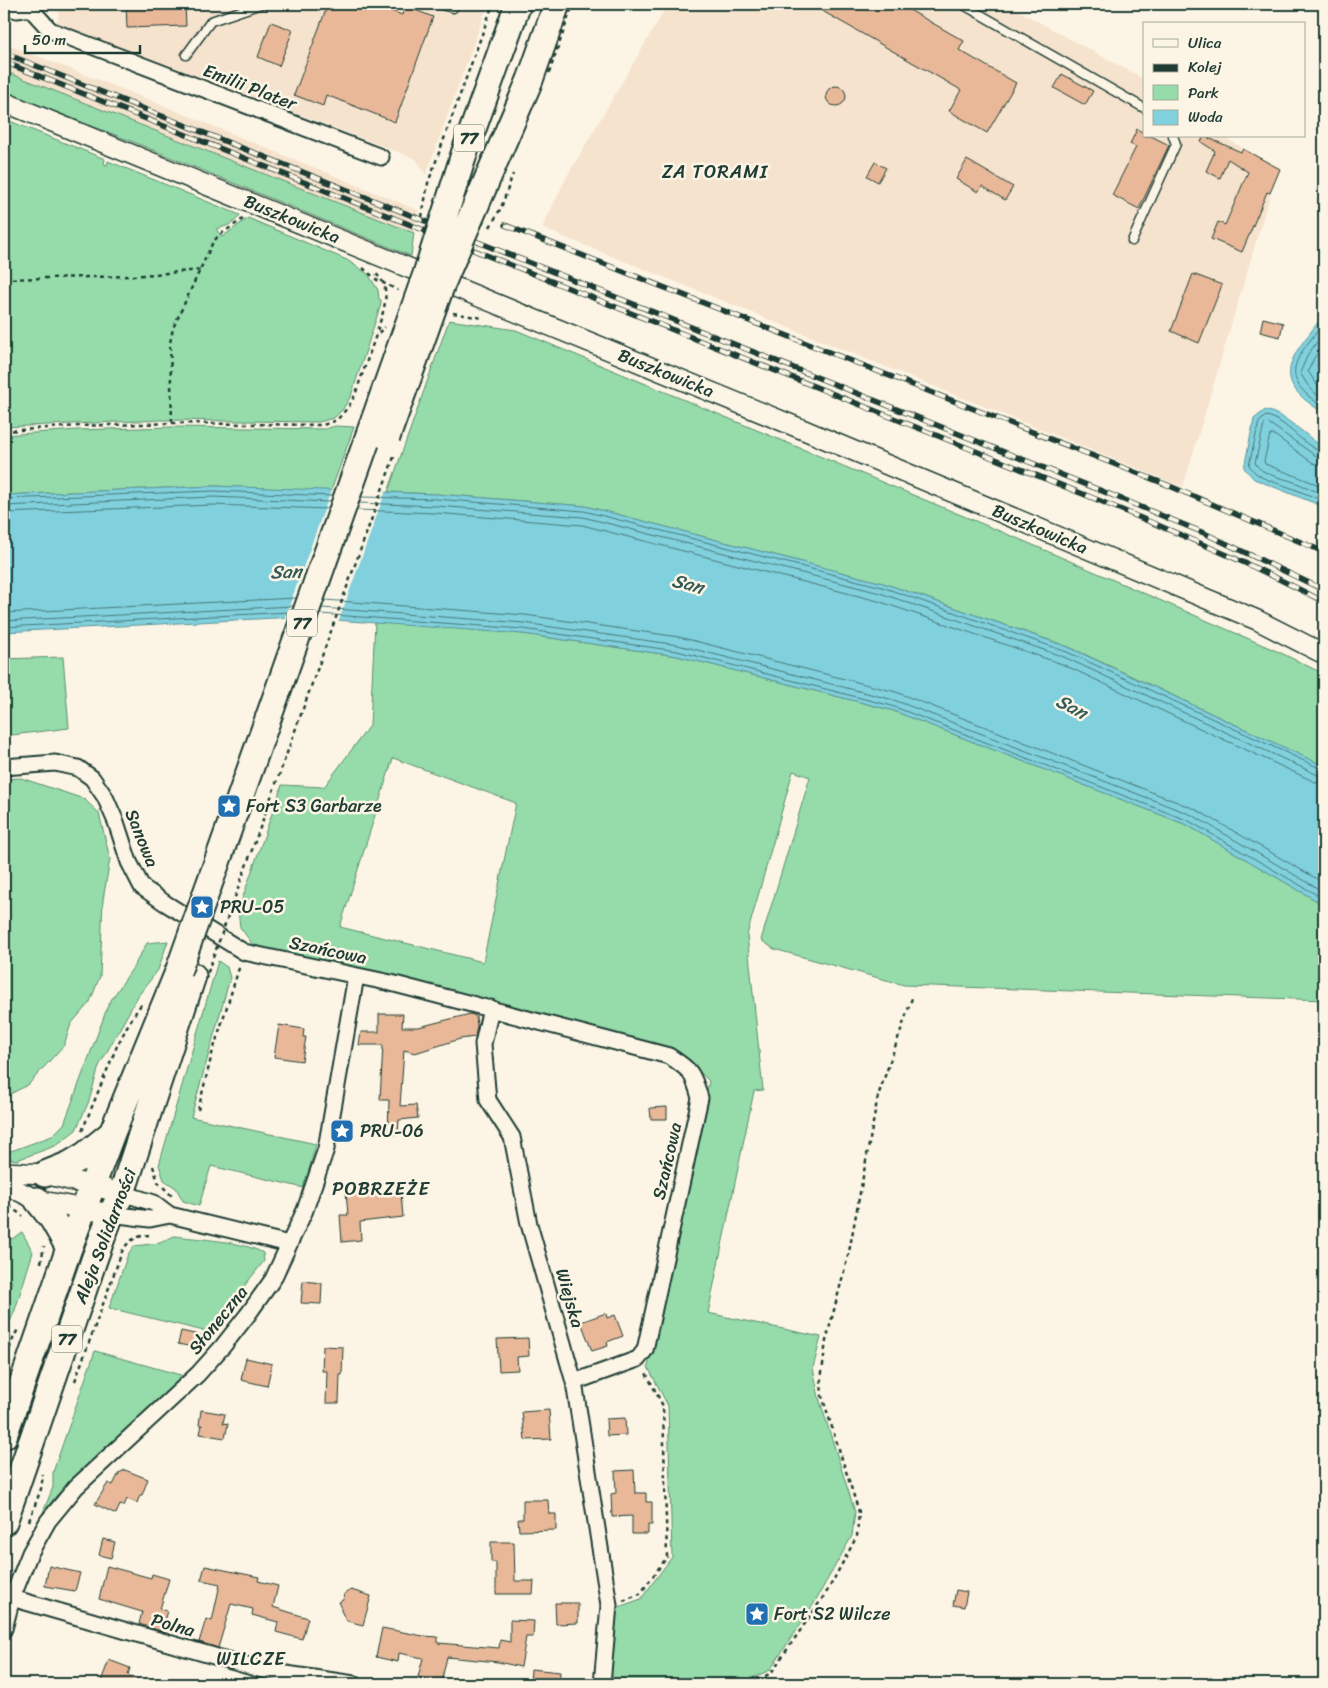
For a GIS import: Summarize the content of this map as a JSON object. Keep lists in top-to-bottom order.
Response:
{
  "streets": {
    "highway": ["77", "Aleja Solidarności"],
    "street": [
      "Emilii Plater",
      "Buszkowicka",
      "Sanowa",
      "Szańcowa",
      "Wiejska",
      "Słoneczna",
      "Polna"
    ]
  },
  "crossings": [
    ["77", "Aleja Solidarności"],
    ["Sanowa", "Szańcowa"],
    ["Szańcowa", "Wiejska"],
    ["Szańcowa", "Słoneczna"],
    ["Słoneczna", "Polna"]
  ],
  "districts": ["ZA TORAMI", "POBRZEŻE", "WILCZE"],
  "water": ["San"],
  "places": {
    "place": [
      "Fort S3 Garbarze",
      "PRU-05",
      "PRU-06",
      "Fort S2 Wilcze"
    ]
  },
  "legend": [
    "Ulica",
    "Kolej",
    "Park",
    "Woda"
  ],
  "scale_bar": "50 m"
}
